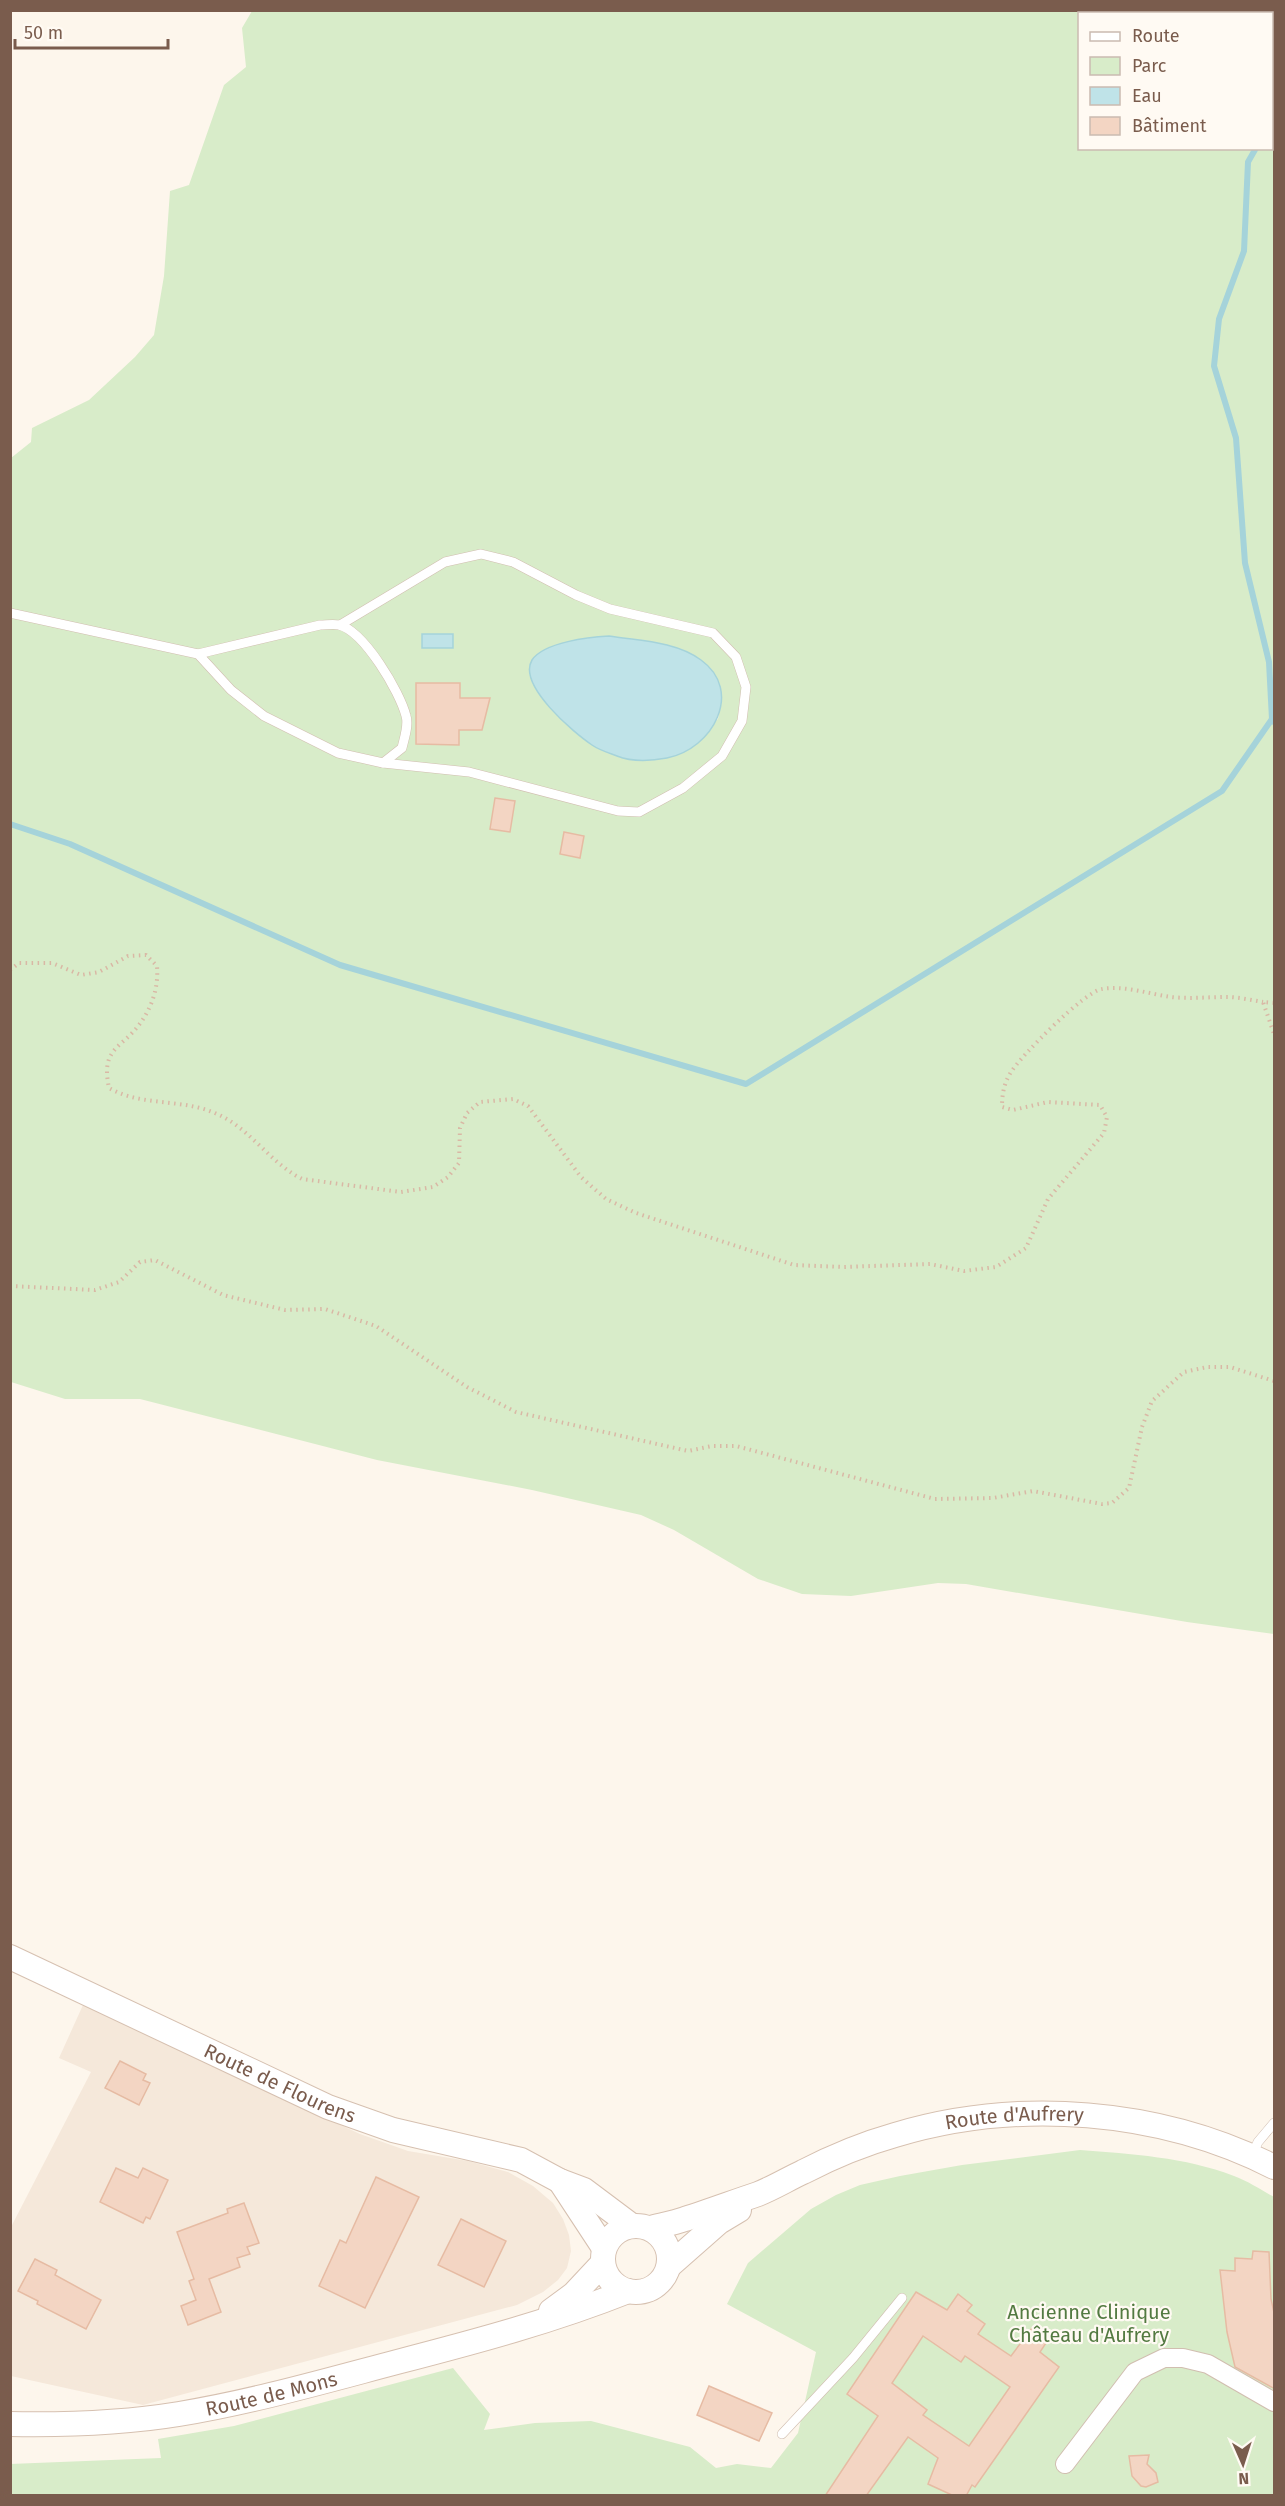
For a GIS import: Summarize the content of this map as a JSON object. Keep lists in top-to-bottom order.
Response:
{
  "streets": {
    "street": ["Route de Flourens", "Route d'Aufrery", "Route de Mons"]
  },
  "crossings": [
    ["Route de Flourens", "Route d'Aufrery"],
    ["Route de Flourens", "Route de Mons"],
    ["Route d'Aufrery", "Route de Mons"]
  ],
  "parks": ["Ancienne Clinique Château d'Aufrery"],
  "legend": [
    "Route",
    "Parc",
    "Eau",
    "Bâtiment"
  ],
  "scale_bar": "50 m",
  "north": "bottom"
}
